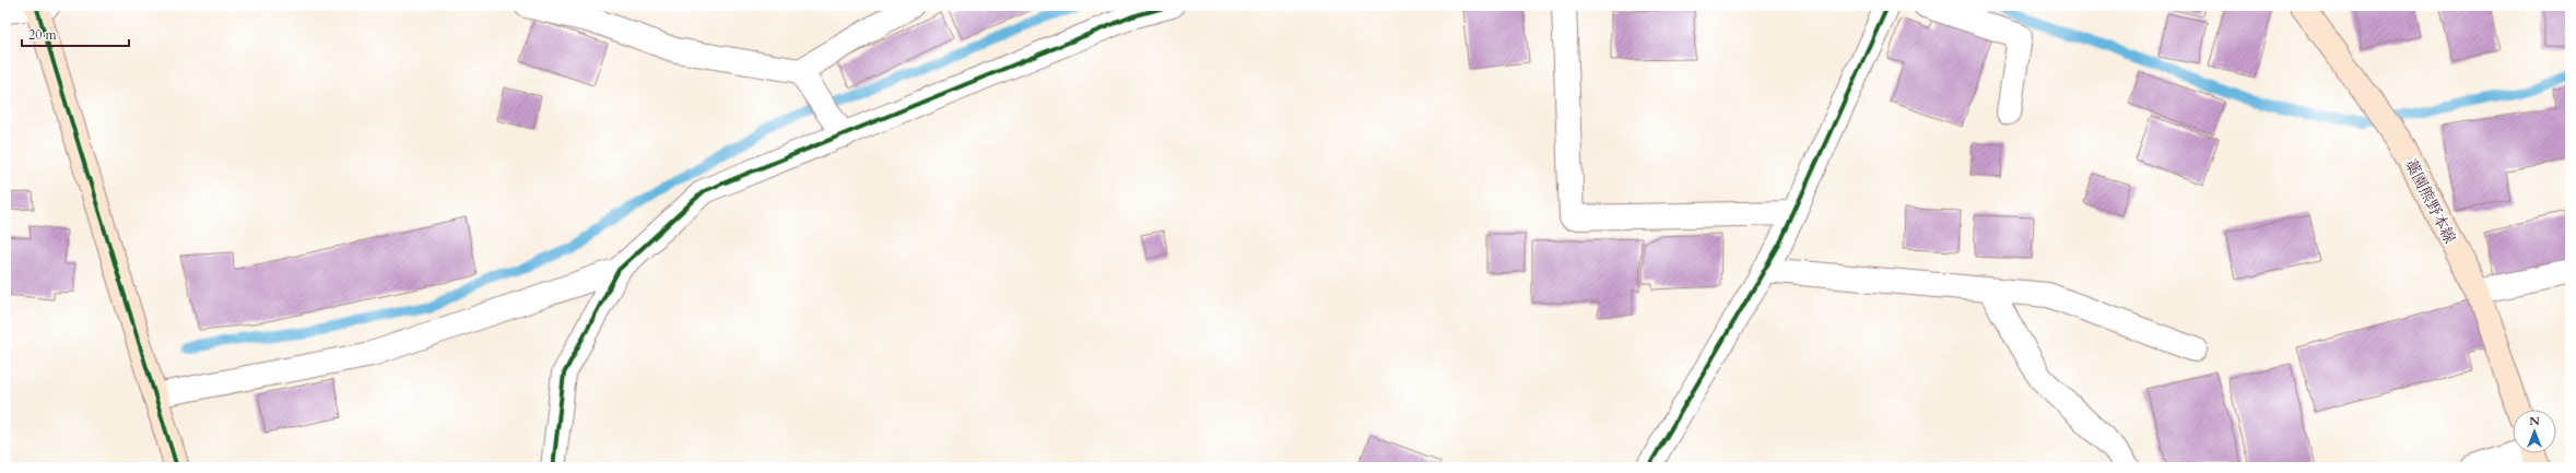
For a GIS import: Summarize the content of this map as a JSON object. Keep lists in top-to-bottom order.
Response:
{
  "streets": {
    "main road": ["藁園熊野本線"]
  },
  "scale_bar": "20 m",
  "north": "top"
}
